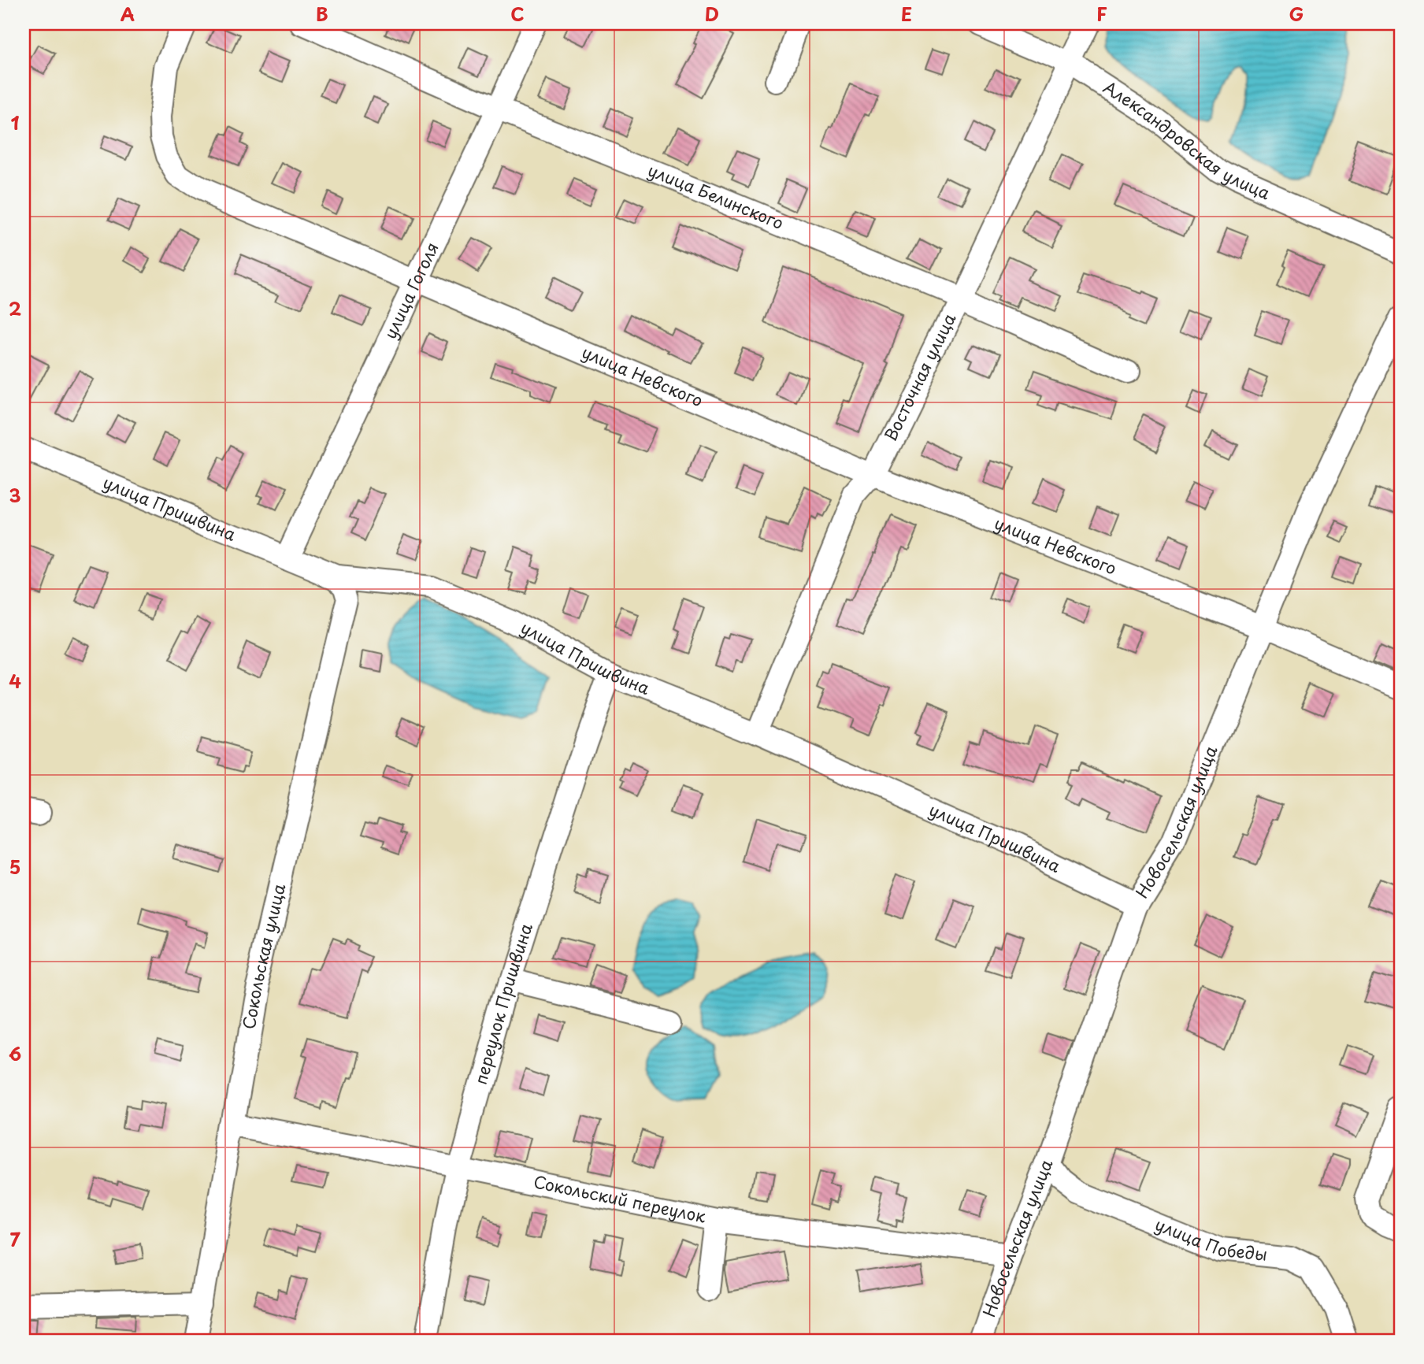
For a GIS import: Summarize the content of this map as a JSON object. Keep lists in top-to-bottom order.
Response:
{
  "streets": {
    "street": [
      "Александровская улица",
      "улица Белинского",
      "улица Гоголя",
      "улица Невского",
      "Восточная улица",
      "улица Пришвина",
      "Новосельская улица",
      "Сокольская улица",
      "переулок Пришвина",
      "Сокольский переулок",
      "улица Победы"
    ]
  },
  "crossings": [
    ["Александровская улица", "Восточная улица"],
    ["улица Белинского", "улица Гоголя"],
    ["улица Белинского", "Восточная улица"],
    ["улица Гоголя", "улица Невского"],
    ["улица Гоголя", "улица Пришвина"],
    ["улица Невского", "Восточная улица"],
    ["улица Невского", "Новосельская улица"],
    ["Восточная улица", "улица Пришвина"],
    ["улица Пришвина", "Новосельская улица"],
    ["улица Пришвина", "Сокольская улица"],
    ["улица Пришвина", "переулок Пришвина"],
    ["Новосельская улица", "Сокольский переулок"],
    ["Новосельская улица", "улица Победы"],
    ["Сокольская улица", "Сокольский переулок"],
    ["переулок Пришвина", "Сокольский переулок"]
  ],
  "grid": {
    "columns": [
      "A",
      "B",
      "C",
      "D",
      "E",
      "F",
      "G"
    ],
    "rows": [
      "1",
      "2",
      "3",
      "4",
      "5",
      "6",
      "7"
    ]
  }
}
